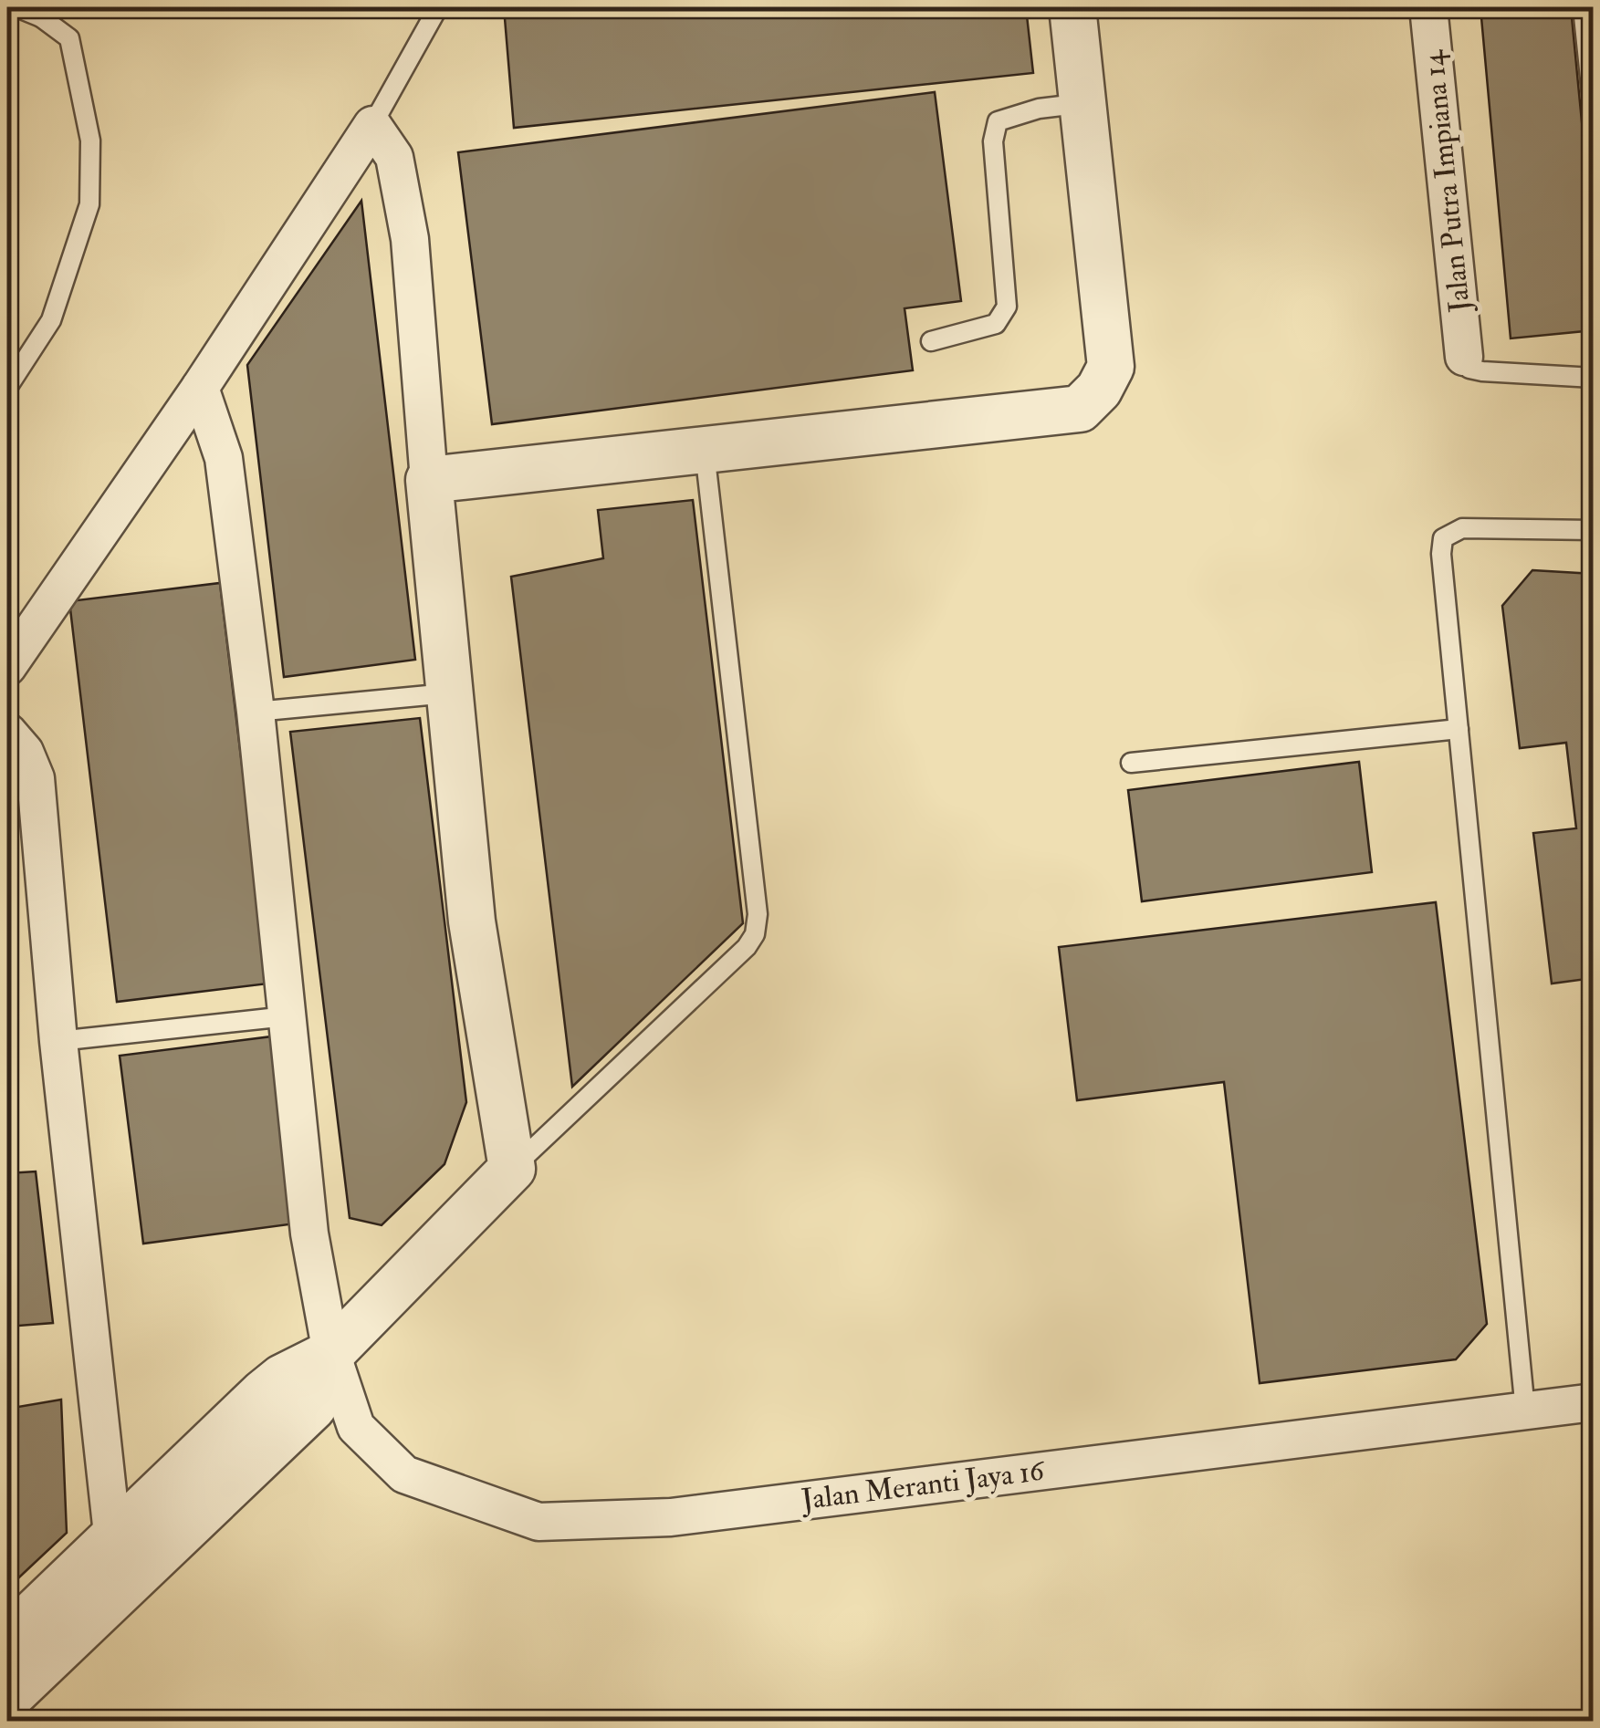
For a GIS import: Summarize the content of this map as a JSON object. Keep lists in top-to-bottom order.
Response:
{
  "streets": {
    "street": ["Jalan Putra Impiana 14", "Jalan Meranti Jaya 16"]
  }
}
